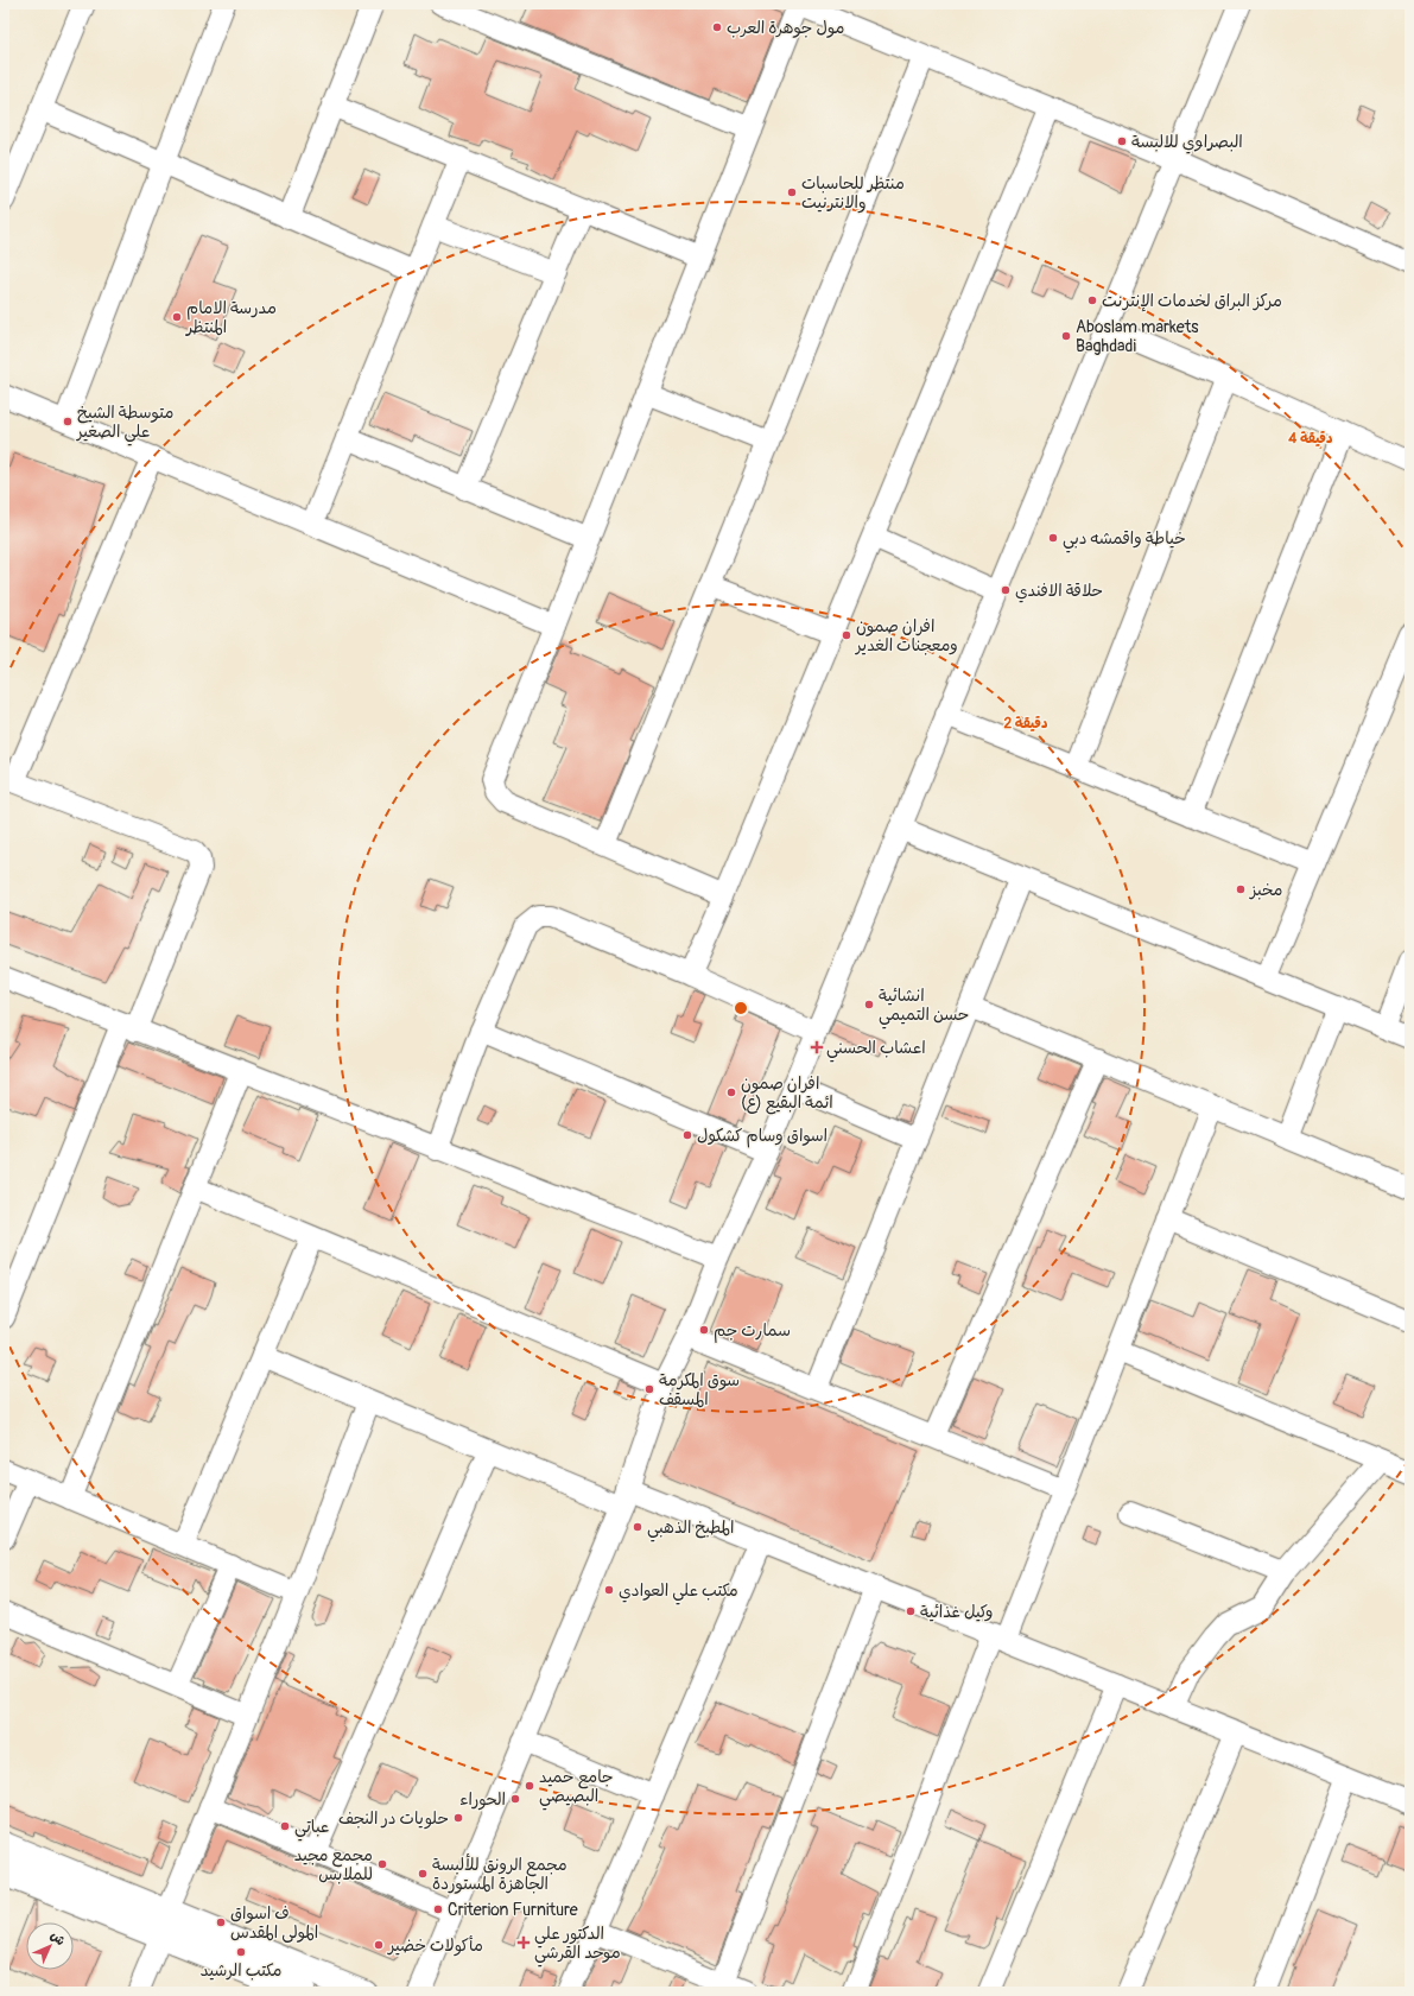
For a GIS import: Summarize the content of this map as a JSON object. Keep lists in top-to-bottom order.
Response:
{
  "places": {
    "other": [
      "مول جوهرة العرب",
      "البصراوي للالبسة",
      "منتظر للحاسبات والانترنيت",
      "مركز البراق لخدمات الإنترنت",
      "مدرسة الامام المنتظر",
      "Aboslam markets Baghdadi",
      "متوسطة الشيخ علي الصغير",
      "خياطة واقمشه دبي",
      "حلاقة الافندي",
      "افران صمون ومعجنات الغدير",
      "مخبز",
      "انشائية حسن التميمي",
      "افران صمون ائمة البقيع (ع)",
      "اسواق وسام كشكول",
      "سمارت جم",
      "سوق المكرمة المسقف",
      "المطبخ الذهبي",
      "مكتب علي العوادي",
      "وكيل غذائية",
      "جامع حميد البصيصي",
      "الحوراء",
      "حلويات در النجف",
      "عباتي",
      "مجمع مجيد للملابس",
      "مجمع الرونق للألبسة الجاهزة المستوردة",
      "Criterion Furniture",
      "ف اسواق المولى المقدس",
      "مأكولات خضير",
      "مكتب الرشيد"
    ],
    "health": ["اعشاب الحسني", "الدكتور علي موحد القرشي"]
  },
  "north": "top right",
  "rings": ["4 دقيقة", "2 دقيقة"]
}
